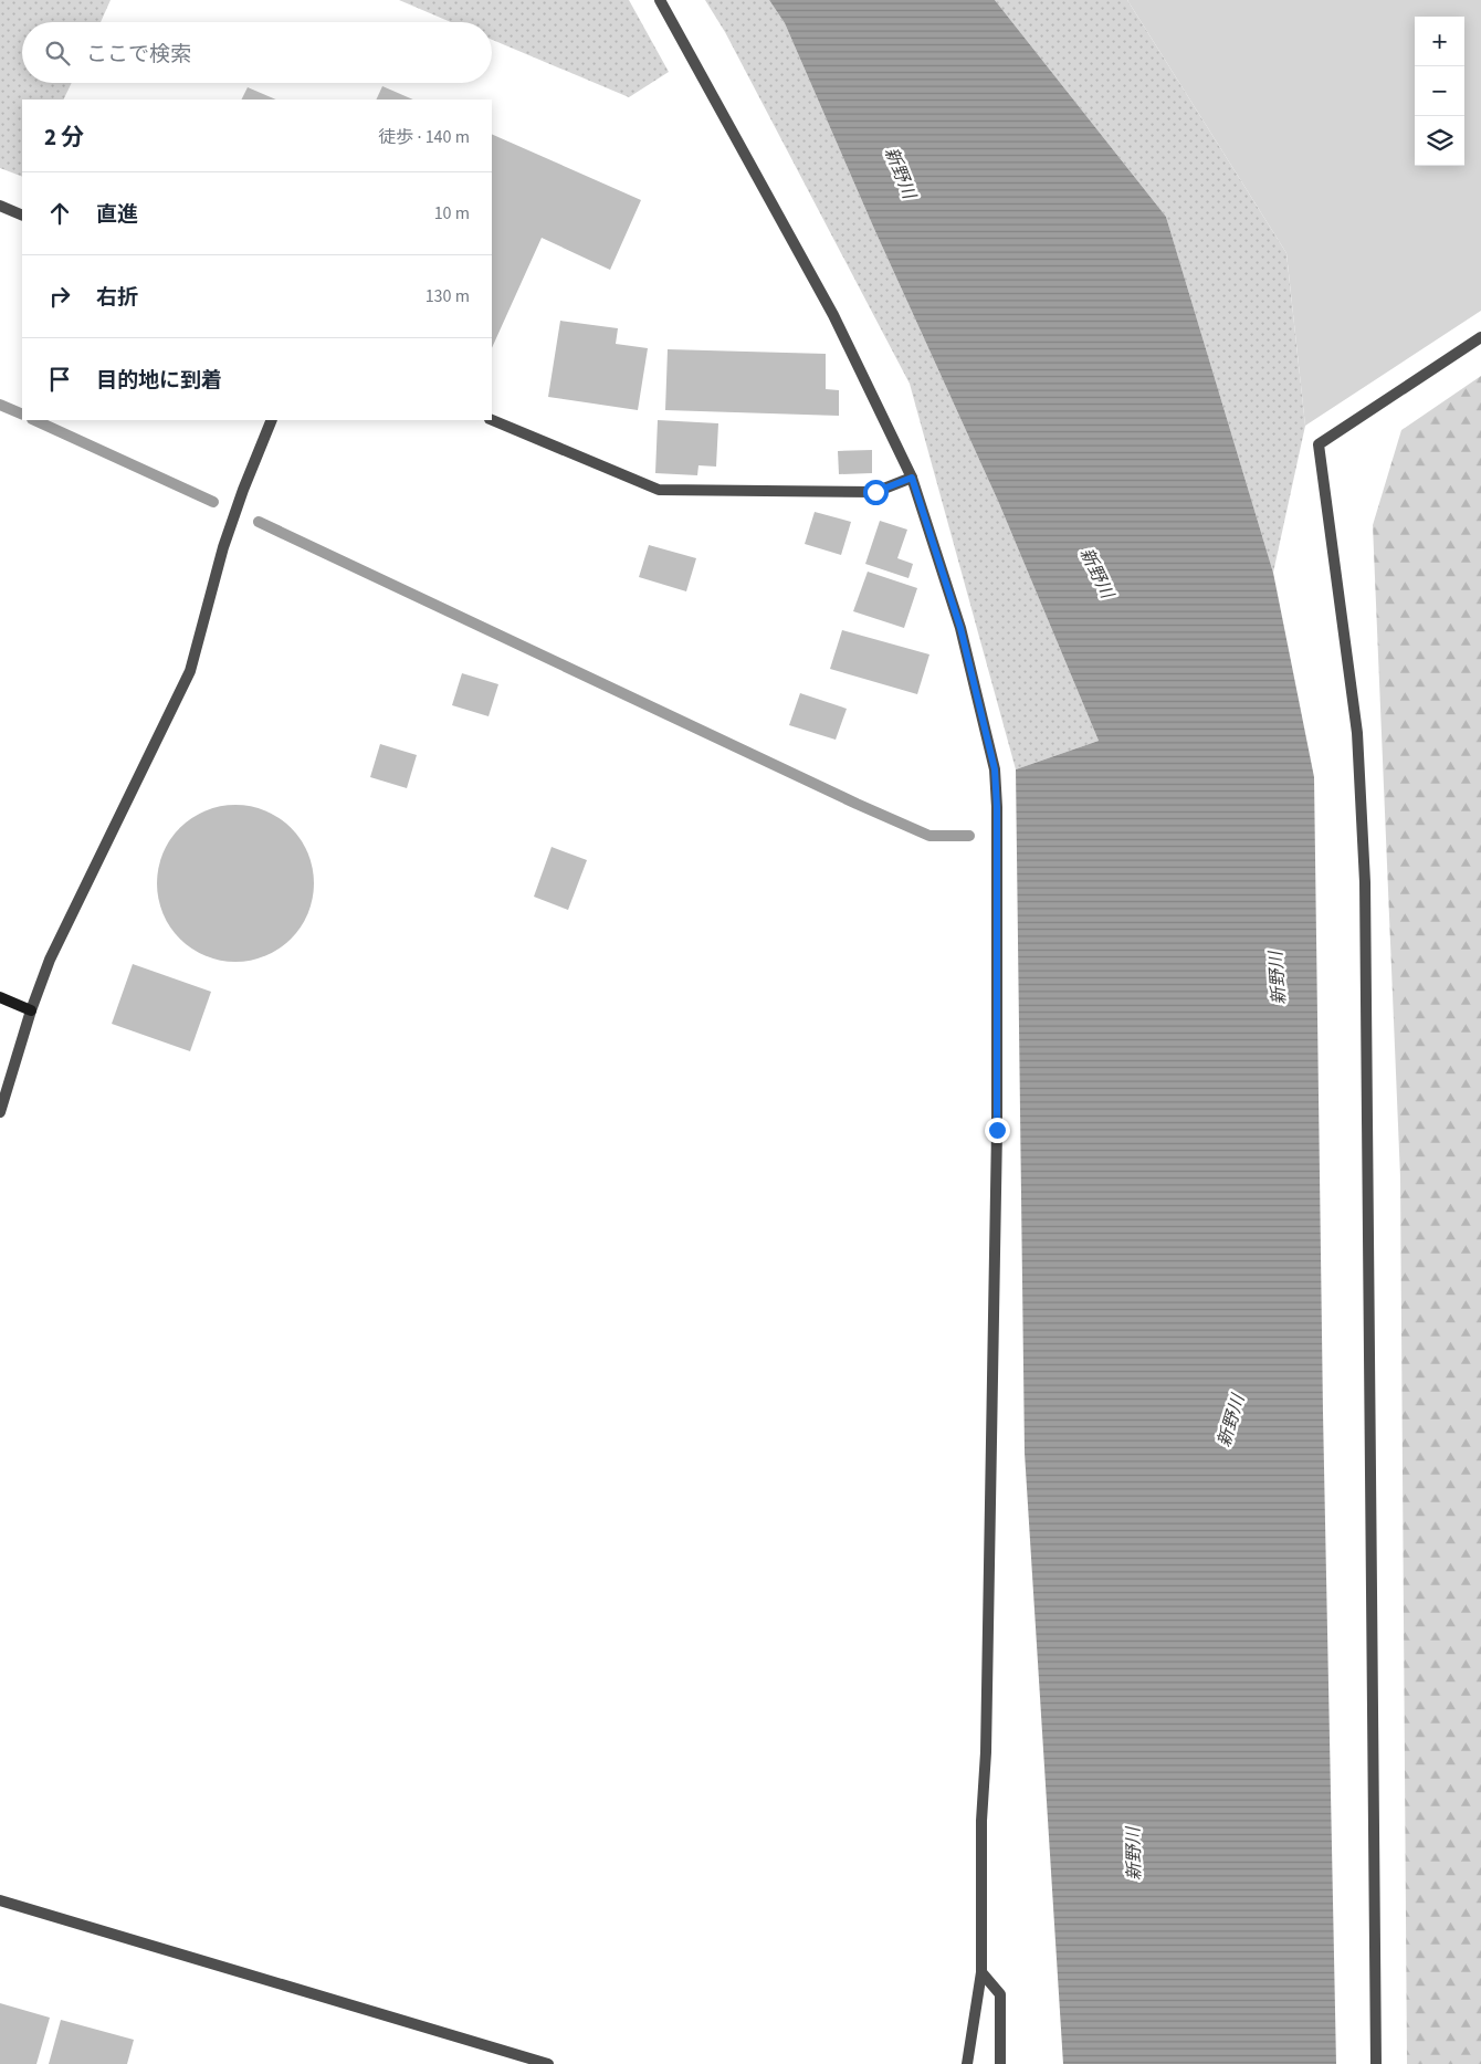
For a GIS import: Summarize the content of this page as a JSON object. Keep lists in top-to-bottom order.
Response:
{
  "water": ["新野川"],
  "page": {
    "map_buttons": ["+", "−"],
    "search": "ここで検索",
    "heading": ["2 分", "徒歩 · 140 m"],
    "list": [
      ["直進", "10 m"],
      ["右折", "130 m"],
      "目的地に到着"
    ]
  }
}
